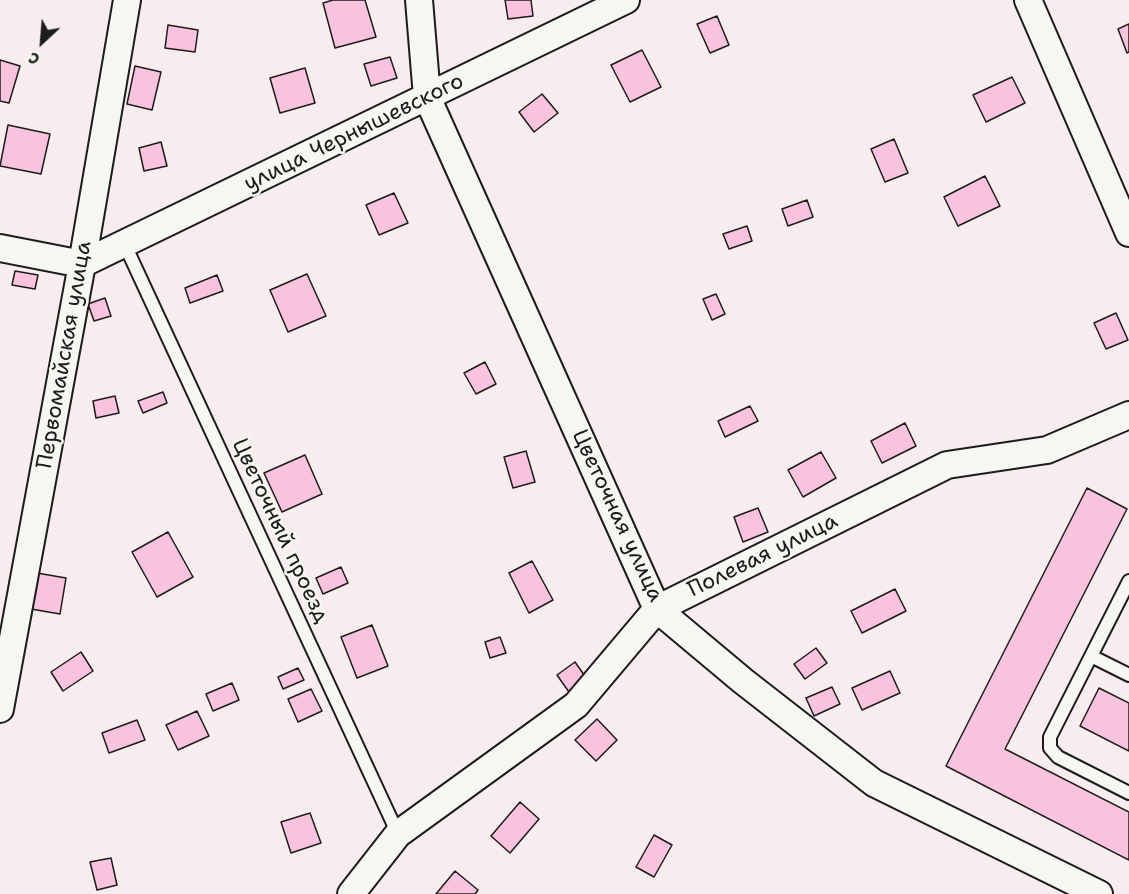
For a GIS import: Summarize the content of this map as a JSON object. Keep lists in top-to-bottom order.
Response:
{
  "streets": {
    "street": [
      "улица Чернышевского",
      "Первомайская улица",
      "Цветочная улица",
      "Полевая улица"
    ],
    "lane": ["Цветочный проезд"]
  },
  "crossings": [
    ["улица Чернышевского", "Первомайская улица"],
    ["улица Чернышевского", "Цветочная улица"],
    ["улица Чернышевского", "Цветочный проезд"],
    ["Цветочная улица", "Полевая улица"],
    ["Цветочный проезд", "Полевая улица"]
  ],
  "north": "bottom left"
}
